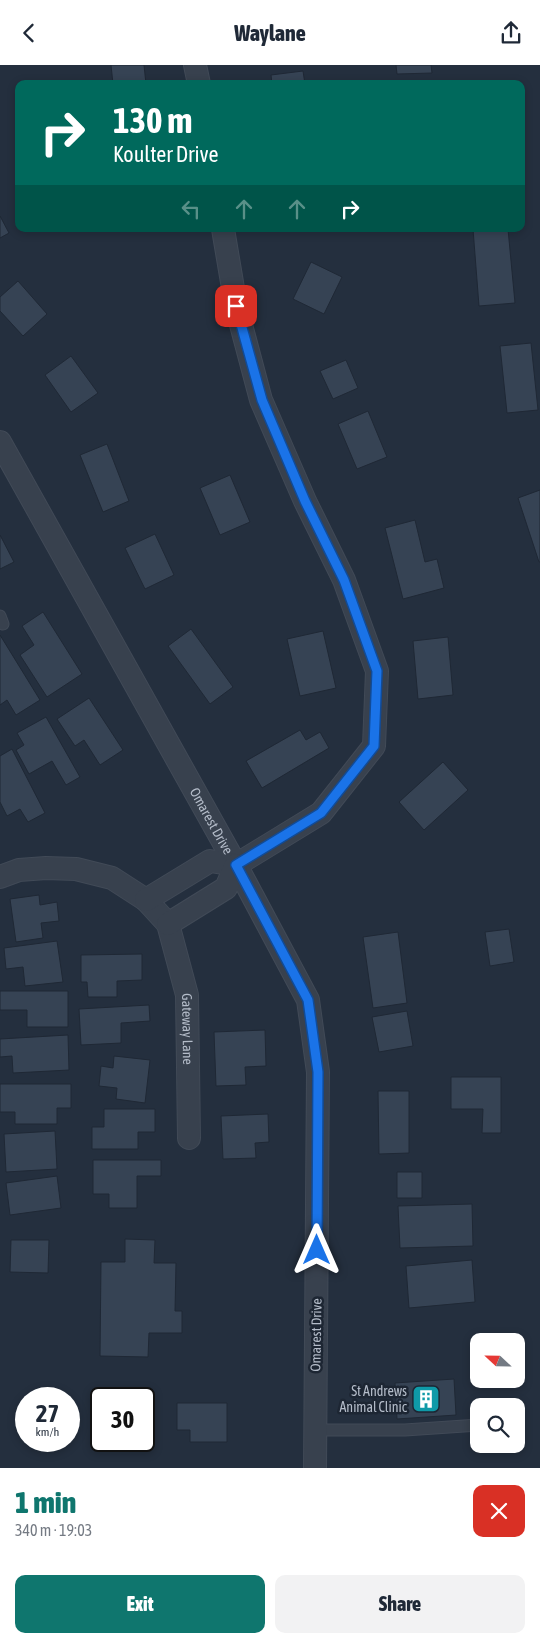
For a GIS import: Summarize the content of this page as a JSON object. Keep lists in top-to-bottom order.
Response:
{
  "streets": {
    "street": ["Omarest Drive", "Gateway Lane"]
  },
  "places": {
    "building": ["St Andrews Animal Clinic"]
  },
  "north": "left",
  "page": {
    "header": "Waylane",
    "turn": ["130 m", "Koulter Drive"],
    "speed": "27 km/h",
    "limit": "30",
    "heading": ["1 min", "340 m · 19:03"],
    "buttons": ["Exit", "Share"]
  }
}
